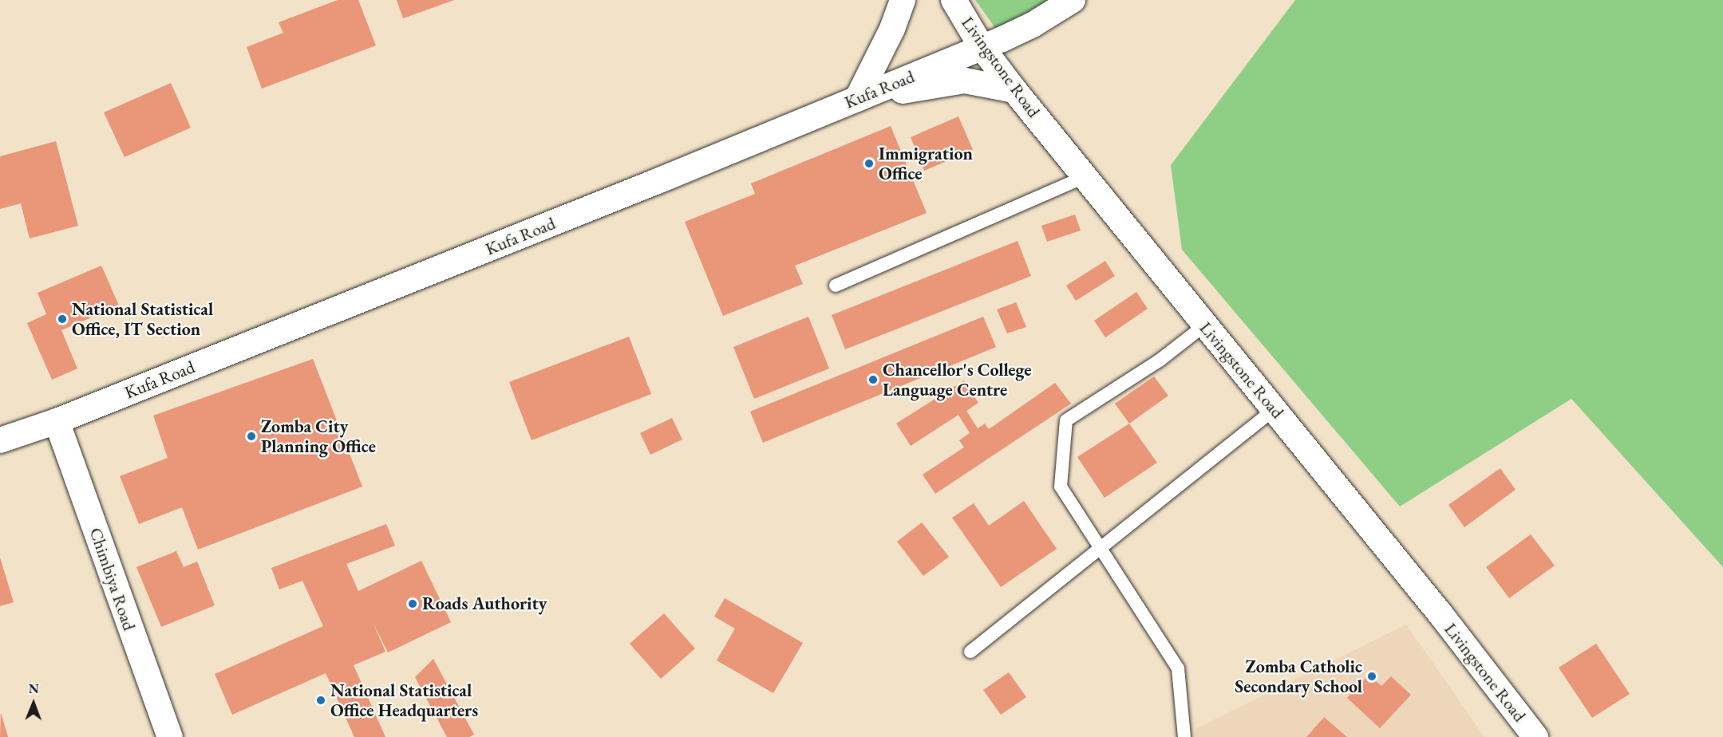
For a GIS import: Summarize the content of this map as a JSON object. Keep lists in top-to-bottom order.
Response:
{
  "streets": {
    "street": ["Livingstone Road", "Kufa Road", "Chimbiya Road"]
  },
  "crossings": [
    ["Livingstone Road", "Kufa Road"],
    ["Kufa Road", "Chimbiya Road"]
  ],
  "places": [
    "Immigration Office",
    "National Statistical Office, IT Section",
    "Chancellor's College Language Centre",
    "Zomba City Planning Office",
    "Roads Authority",
    "Zomba Catholic Secondary School",
    "National Statistical Office Headquarters"
  ],
  "north": "top"
}
